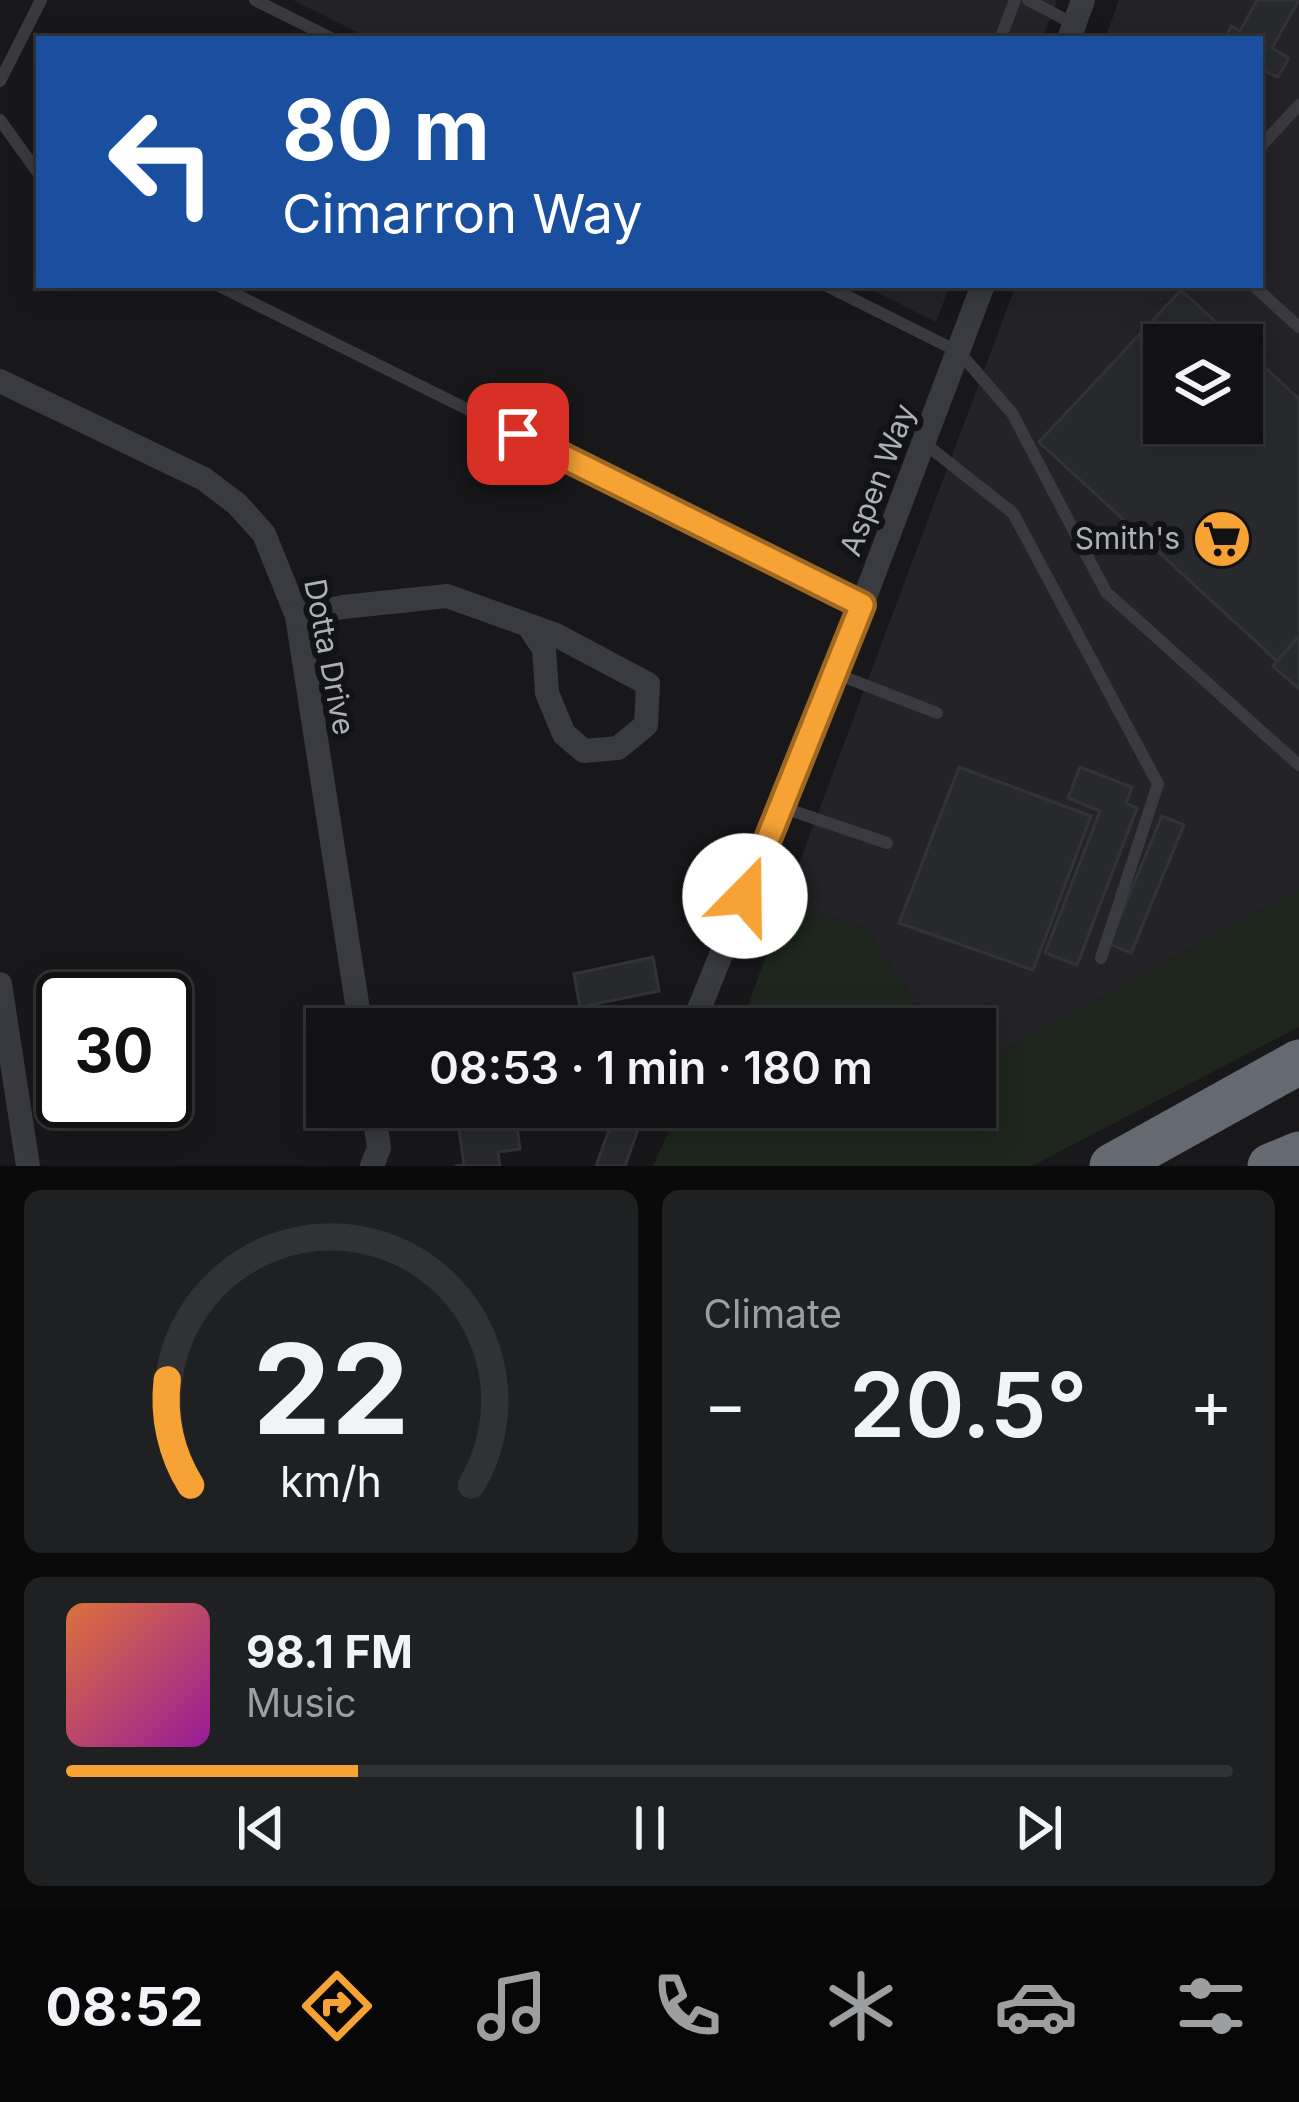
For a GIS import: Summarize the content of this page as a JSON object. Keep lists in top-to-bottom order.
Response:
{
  "streets": {
    "street": ["Aspen Way", "Dotta Drive"]
  },
  "places": {
    "supermarket": ["Smith's"]
  },
  "page": {
    "turn": ["80 m", "Cimarron Way"],
    "limit": "30",
    "trip": "08:53 · 1 min · 180 m",
    "tile": "Climate",
    "heat": ["−", "20.5°", "+"],
    "song": ["98.1 FM", "Music"],
    "tabs": "08:52",
    "gauge": ["22", "km/h"]
  }
}
